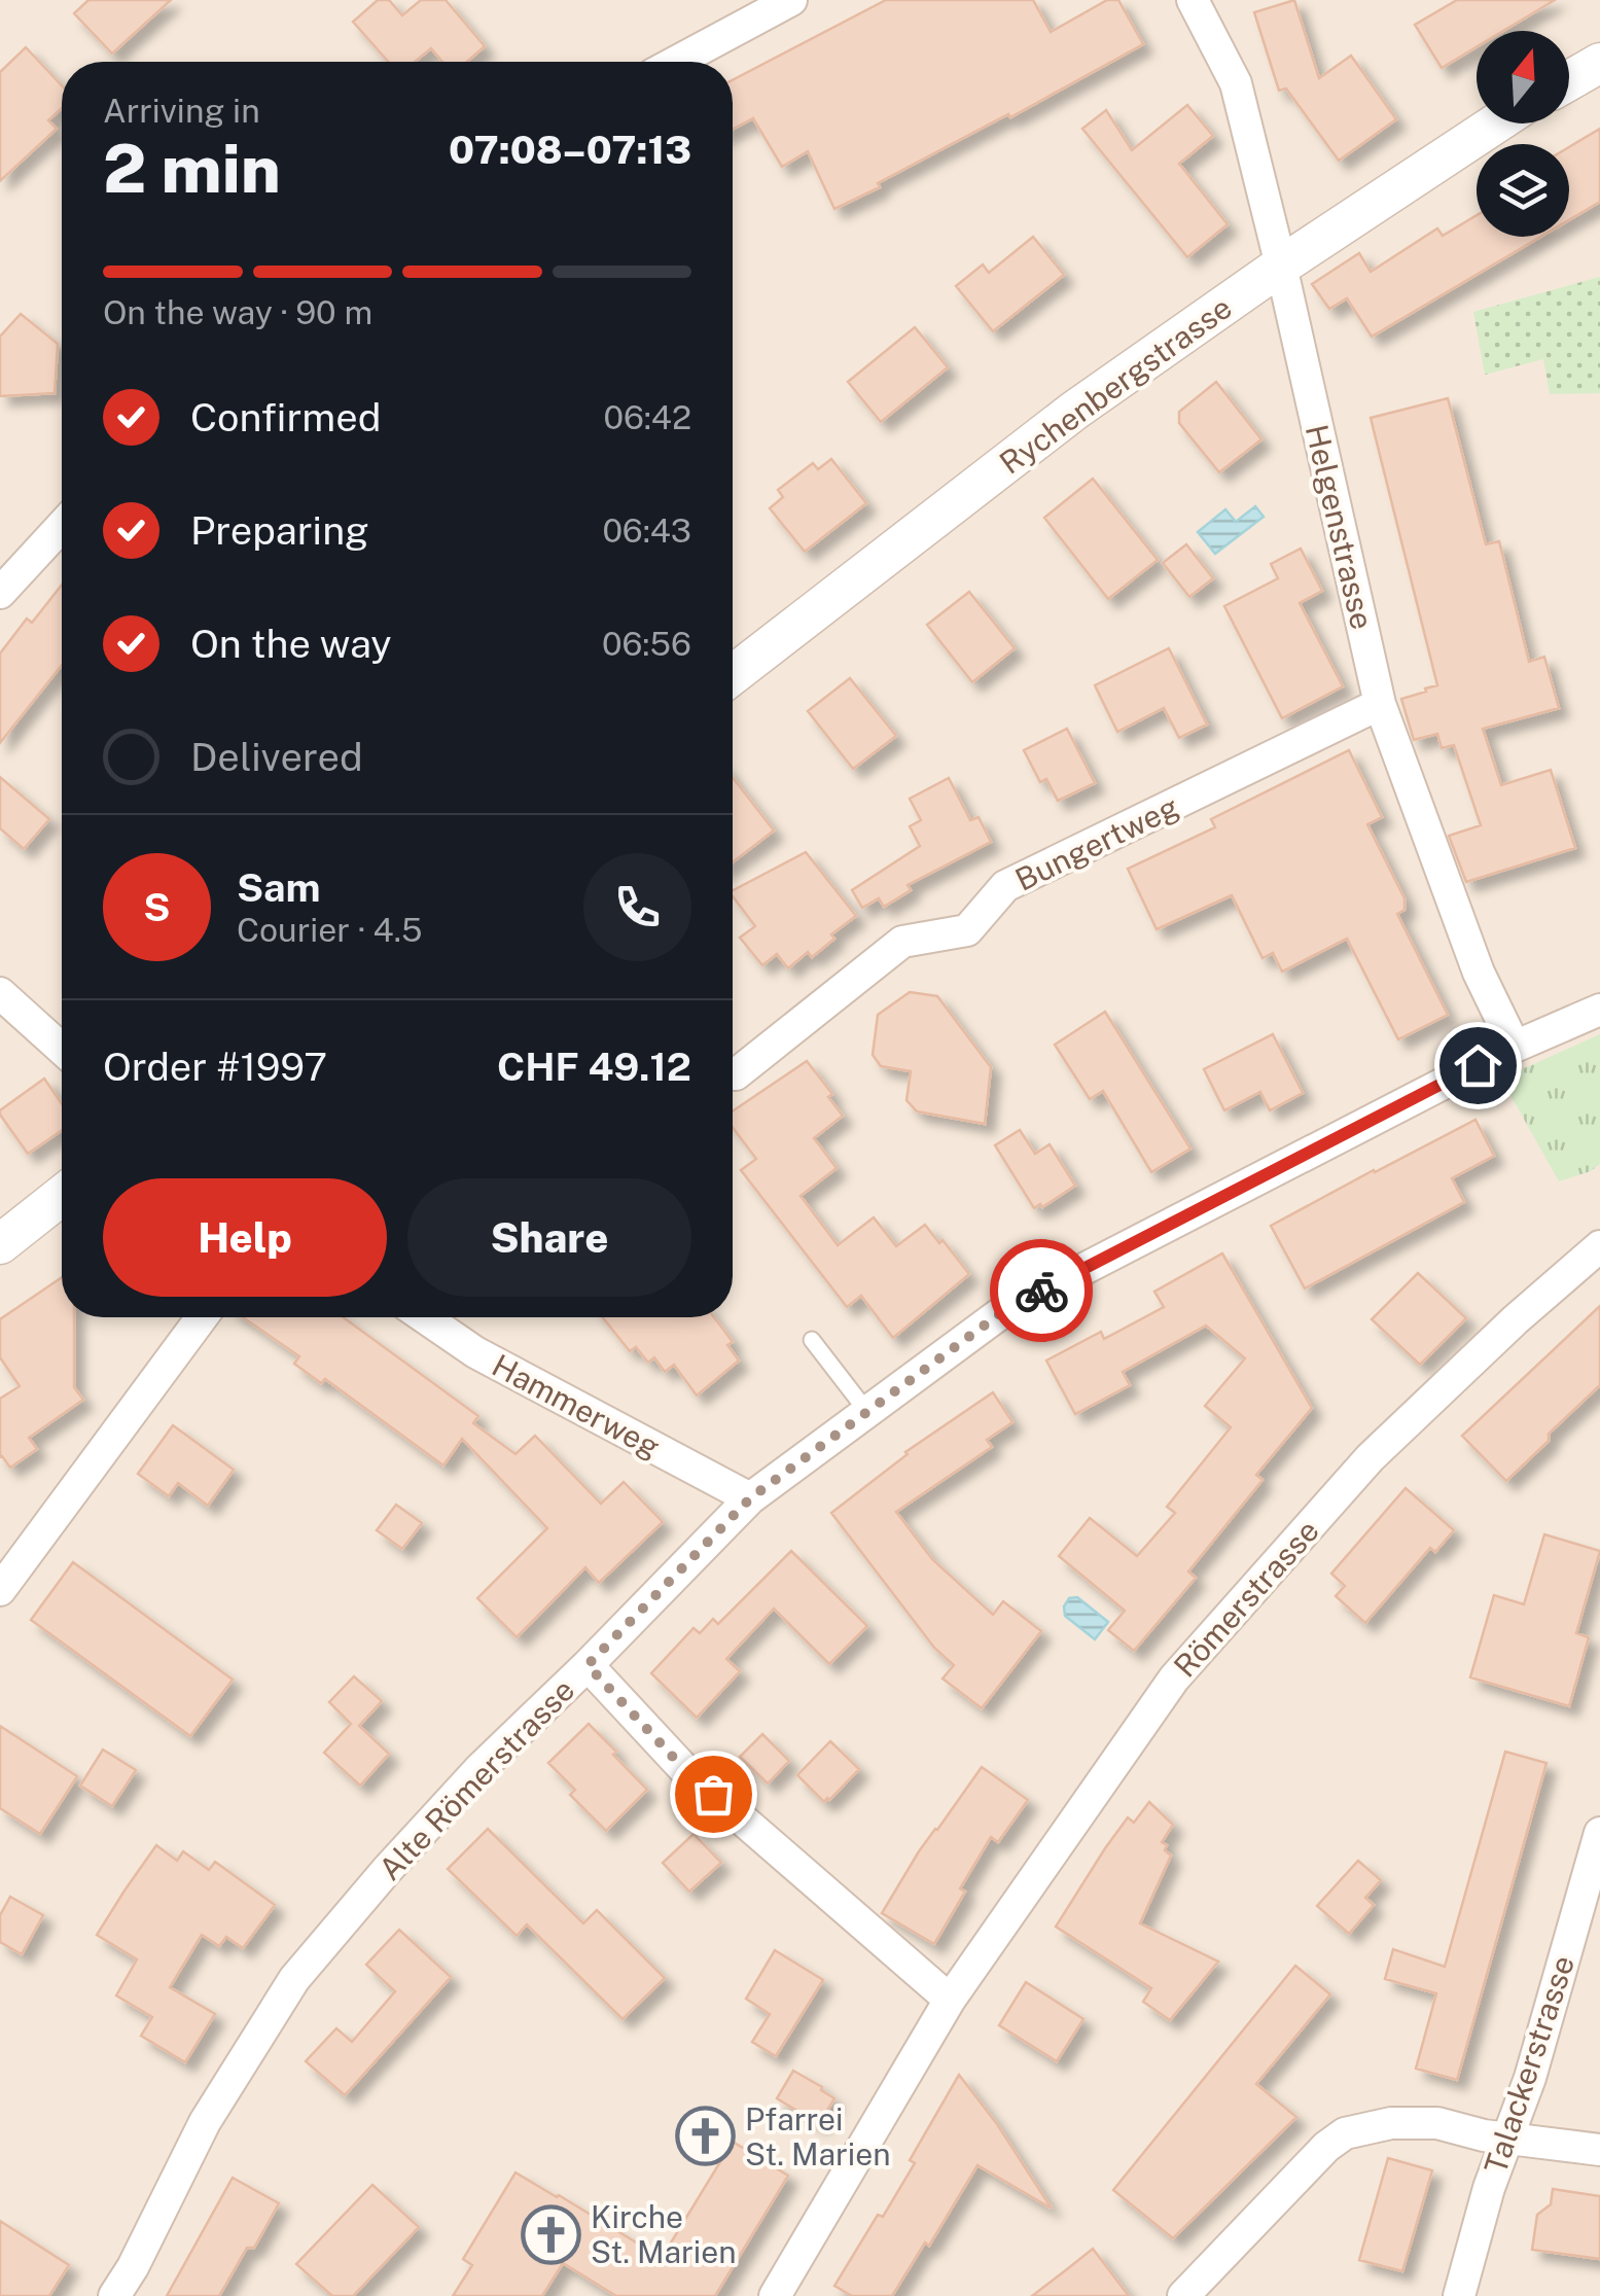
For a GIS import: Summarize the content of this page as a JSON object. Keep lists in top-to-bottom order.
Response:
{
  "streets": {
    "street": [
      "Rychenbergstrasse",
      "Helgenstrasse",
      "Bungertweg",
      "Hammerweg",
      "Römerstrasse",
      "Alte Römerstrasse",
      "Talackerstrasse"
    ]
  },
  "crossings": [
    ["Rychenbergstrasse", "Helgenstrasse"],
    ["Helgenstrasse", "Bungertweg"],
    ["Helgenstrasse", "Alte Römerstrasse"],
    ["Hammerweg", "Alte Römerstrasse"]
  ],
  "places": {
    "church": ["Pfarrei St. Marien", "Kirche St. Marien"]
  },
  "north": "top",
  "page": {
    "heading": ["2 min", "Arriving in", "07:08–07:13"],
    "panel": [
      "Sam",
      "Courier · 4.5",
      "Order #1997",
      "CHF 49.12"
    ],
    "bar": "On the way · 90 m",
    "list": [
      ["Confirmed", "06:42"],
      ["Preparing", "06:43"],
      ["On the way", "06:56"],
      "Delivered"
    ],
    "round": "S",
    "buttons": ["Help", "Share"]
  }
}
